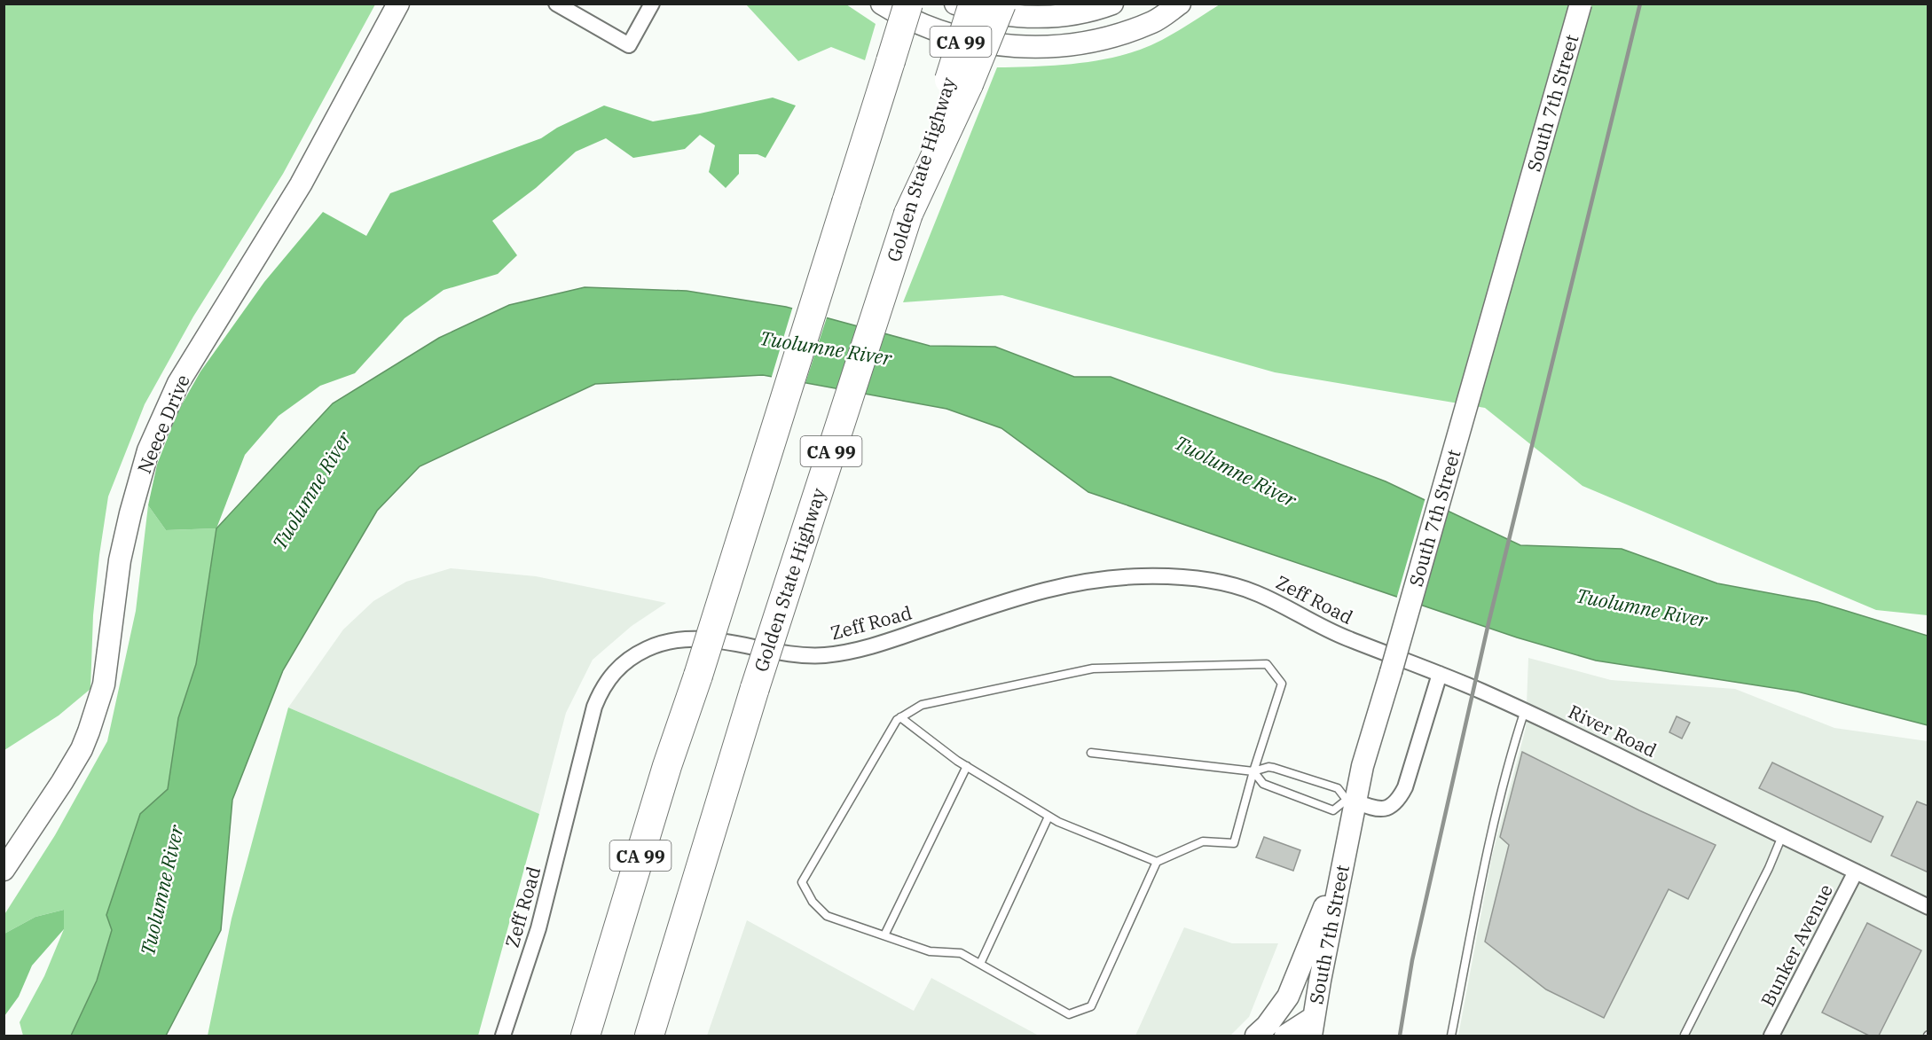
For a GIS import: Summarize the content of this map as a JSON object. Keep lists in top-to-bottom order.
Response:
{
  "streets": {
    "highway": ["CA 99", "Golden State Highway"],
    "street": [
      "South 7th Street",
      "Neece Drive",
      "Zeff Road",
      "River Road",
      "Bunker Avenue"
    ]
  },
  "crossings": [
    ["Zeff Road", "River Road"],
    ["River Road", "Bunker Avenue"]
  ],
  "water": ["Tuolumne River"]
}
